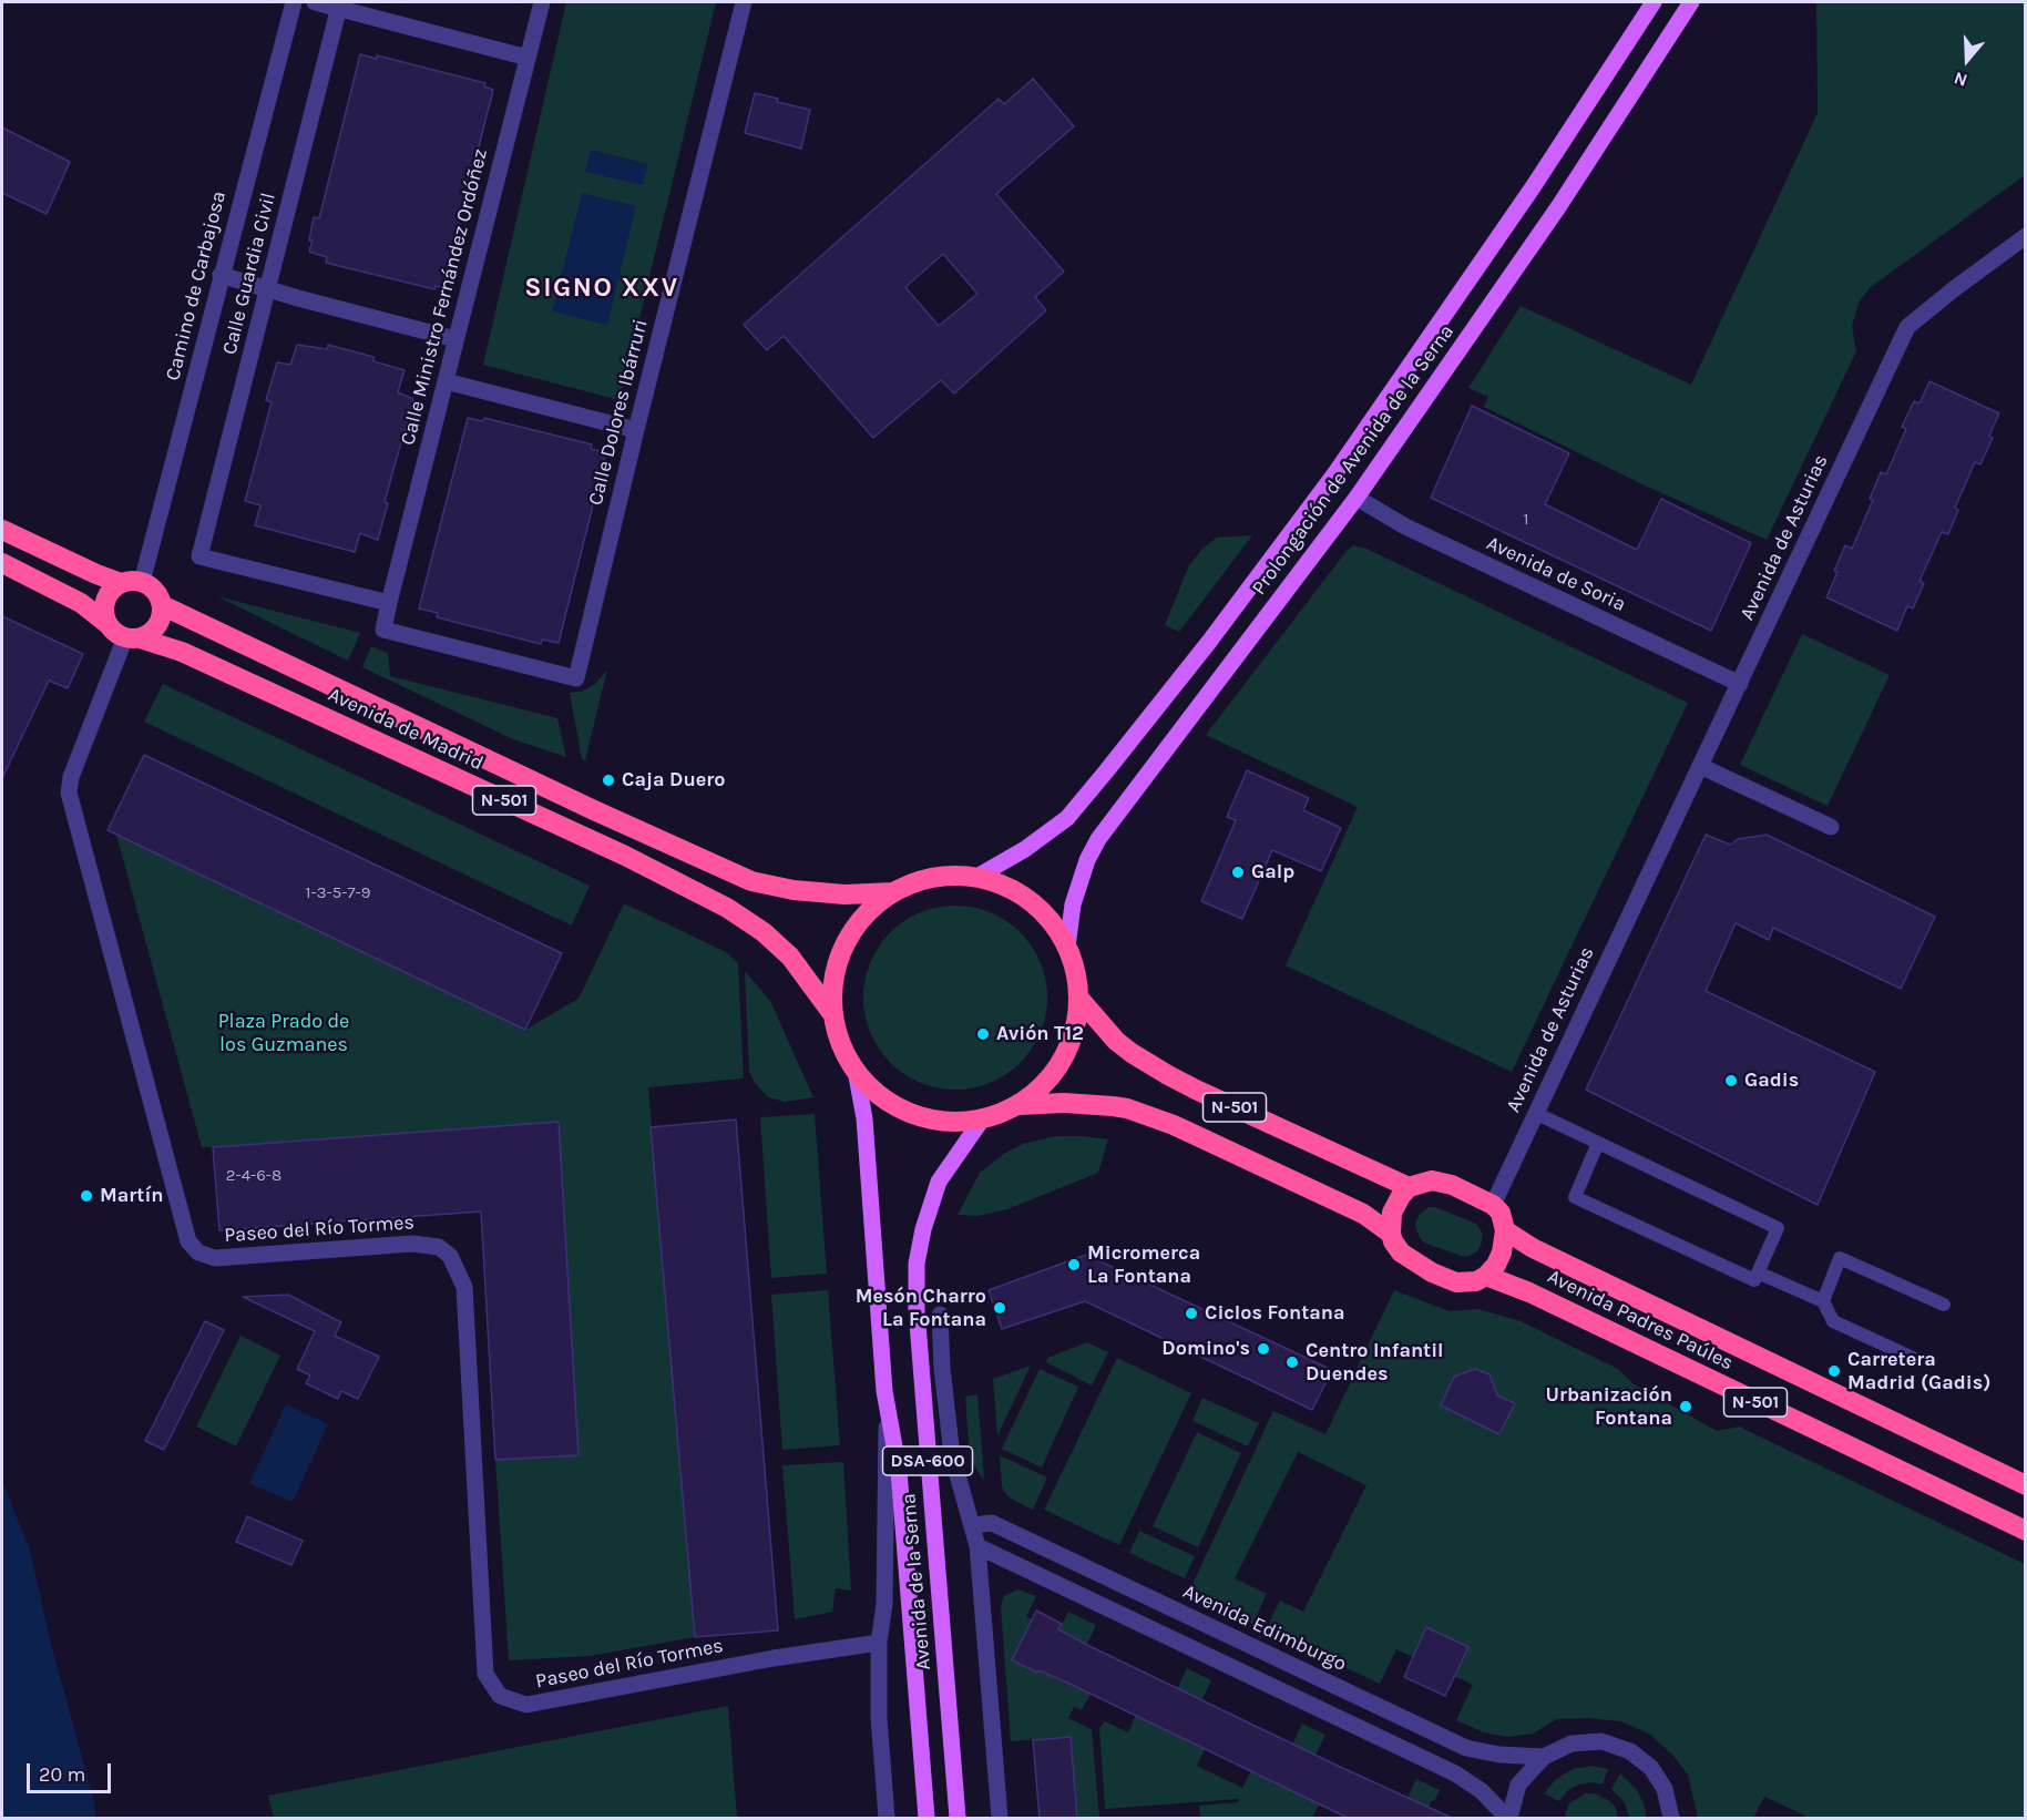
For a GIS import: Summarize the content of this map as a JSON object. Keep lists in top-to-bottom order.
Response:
{
  "streets": {
    "highway": ["Avenida de Madrid", "N-501", "Avenida Padres Paúles"],
    "main road": ["Prolongación de Avenida de la Serna", "DSA-600", "Avenida de la Serna"],
    "street": [
      "Calle Guardia Civil",
      "Camino de Carbajosa",
      "Calle Ministro Fernández Ordóñez",
      "Calle Dolores Ibárruri",
      "Avenida de Asturias",
      "Avenida de Soria",
      "Paseo del Río Tormes",
      "Avenida Edimburgo"
    ]
  },
  "crossings": [
    ["Calle Guardia Civil", "Calle Ministro Fernández Ordóñez"],
    ["Camino de Carbajosa", "Avenida de Madrid"],
    ["Camino de Carbajosa", "N-501"],
    ["Camino de Carbajosa", "Paseo del Río Tormes"],
    ["Calle Ministro Fernández Ordóñez", "Calle Dolores Ibárruri"],
    ["Prolongación de Avenida de la Serna", "Avenida de Soria"],
    ["Prolongación de Avenida de la Serna", "N-501"],
    ["Avenida de Asturias", "Avenida de Soria"],
    ["Avenida de Asturias", "N-501"],
    ["Avenida de Asturias", "Avenida Padres Paúles"],
    ["Avenida de Madrid", "N-501"],
    ["Avenida de Madrid", "Paseo del Río Tormes"],
    ["N-501", "Paseo del Río Tormes"],
    ["N-501", "Avenida Padres Paúles"],
    ["N-501", "Avenida de la Serna"],
    ["Paseo del Río Tormes", "Avenida de la Serna"]
  ],
  "districts": ["SIGNO XXV"],
  "parks": ["Plaza Prado de los Guzmanes"],
  "places": [
    "Caja Duero",
    "Galp",
    "Avión T12",
    "Gadis",
    "Martín",
    "Micromerca La Fontana",
    "Mesón Charro La Fontana",
    "Ciclos Fontana",
    "Domino's",
    "Centro Infantil Duendes",
    "Carretera Madrid (Gadis)",
    "Urbanización Fontana"
  ],
  "house_numbers": ["1", "1-3-5-7-9", "2-4-6-8"],
  "scale_bar": "20 m",
  "north": "bottom"
}
